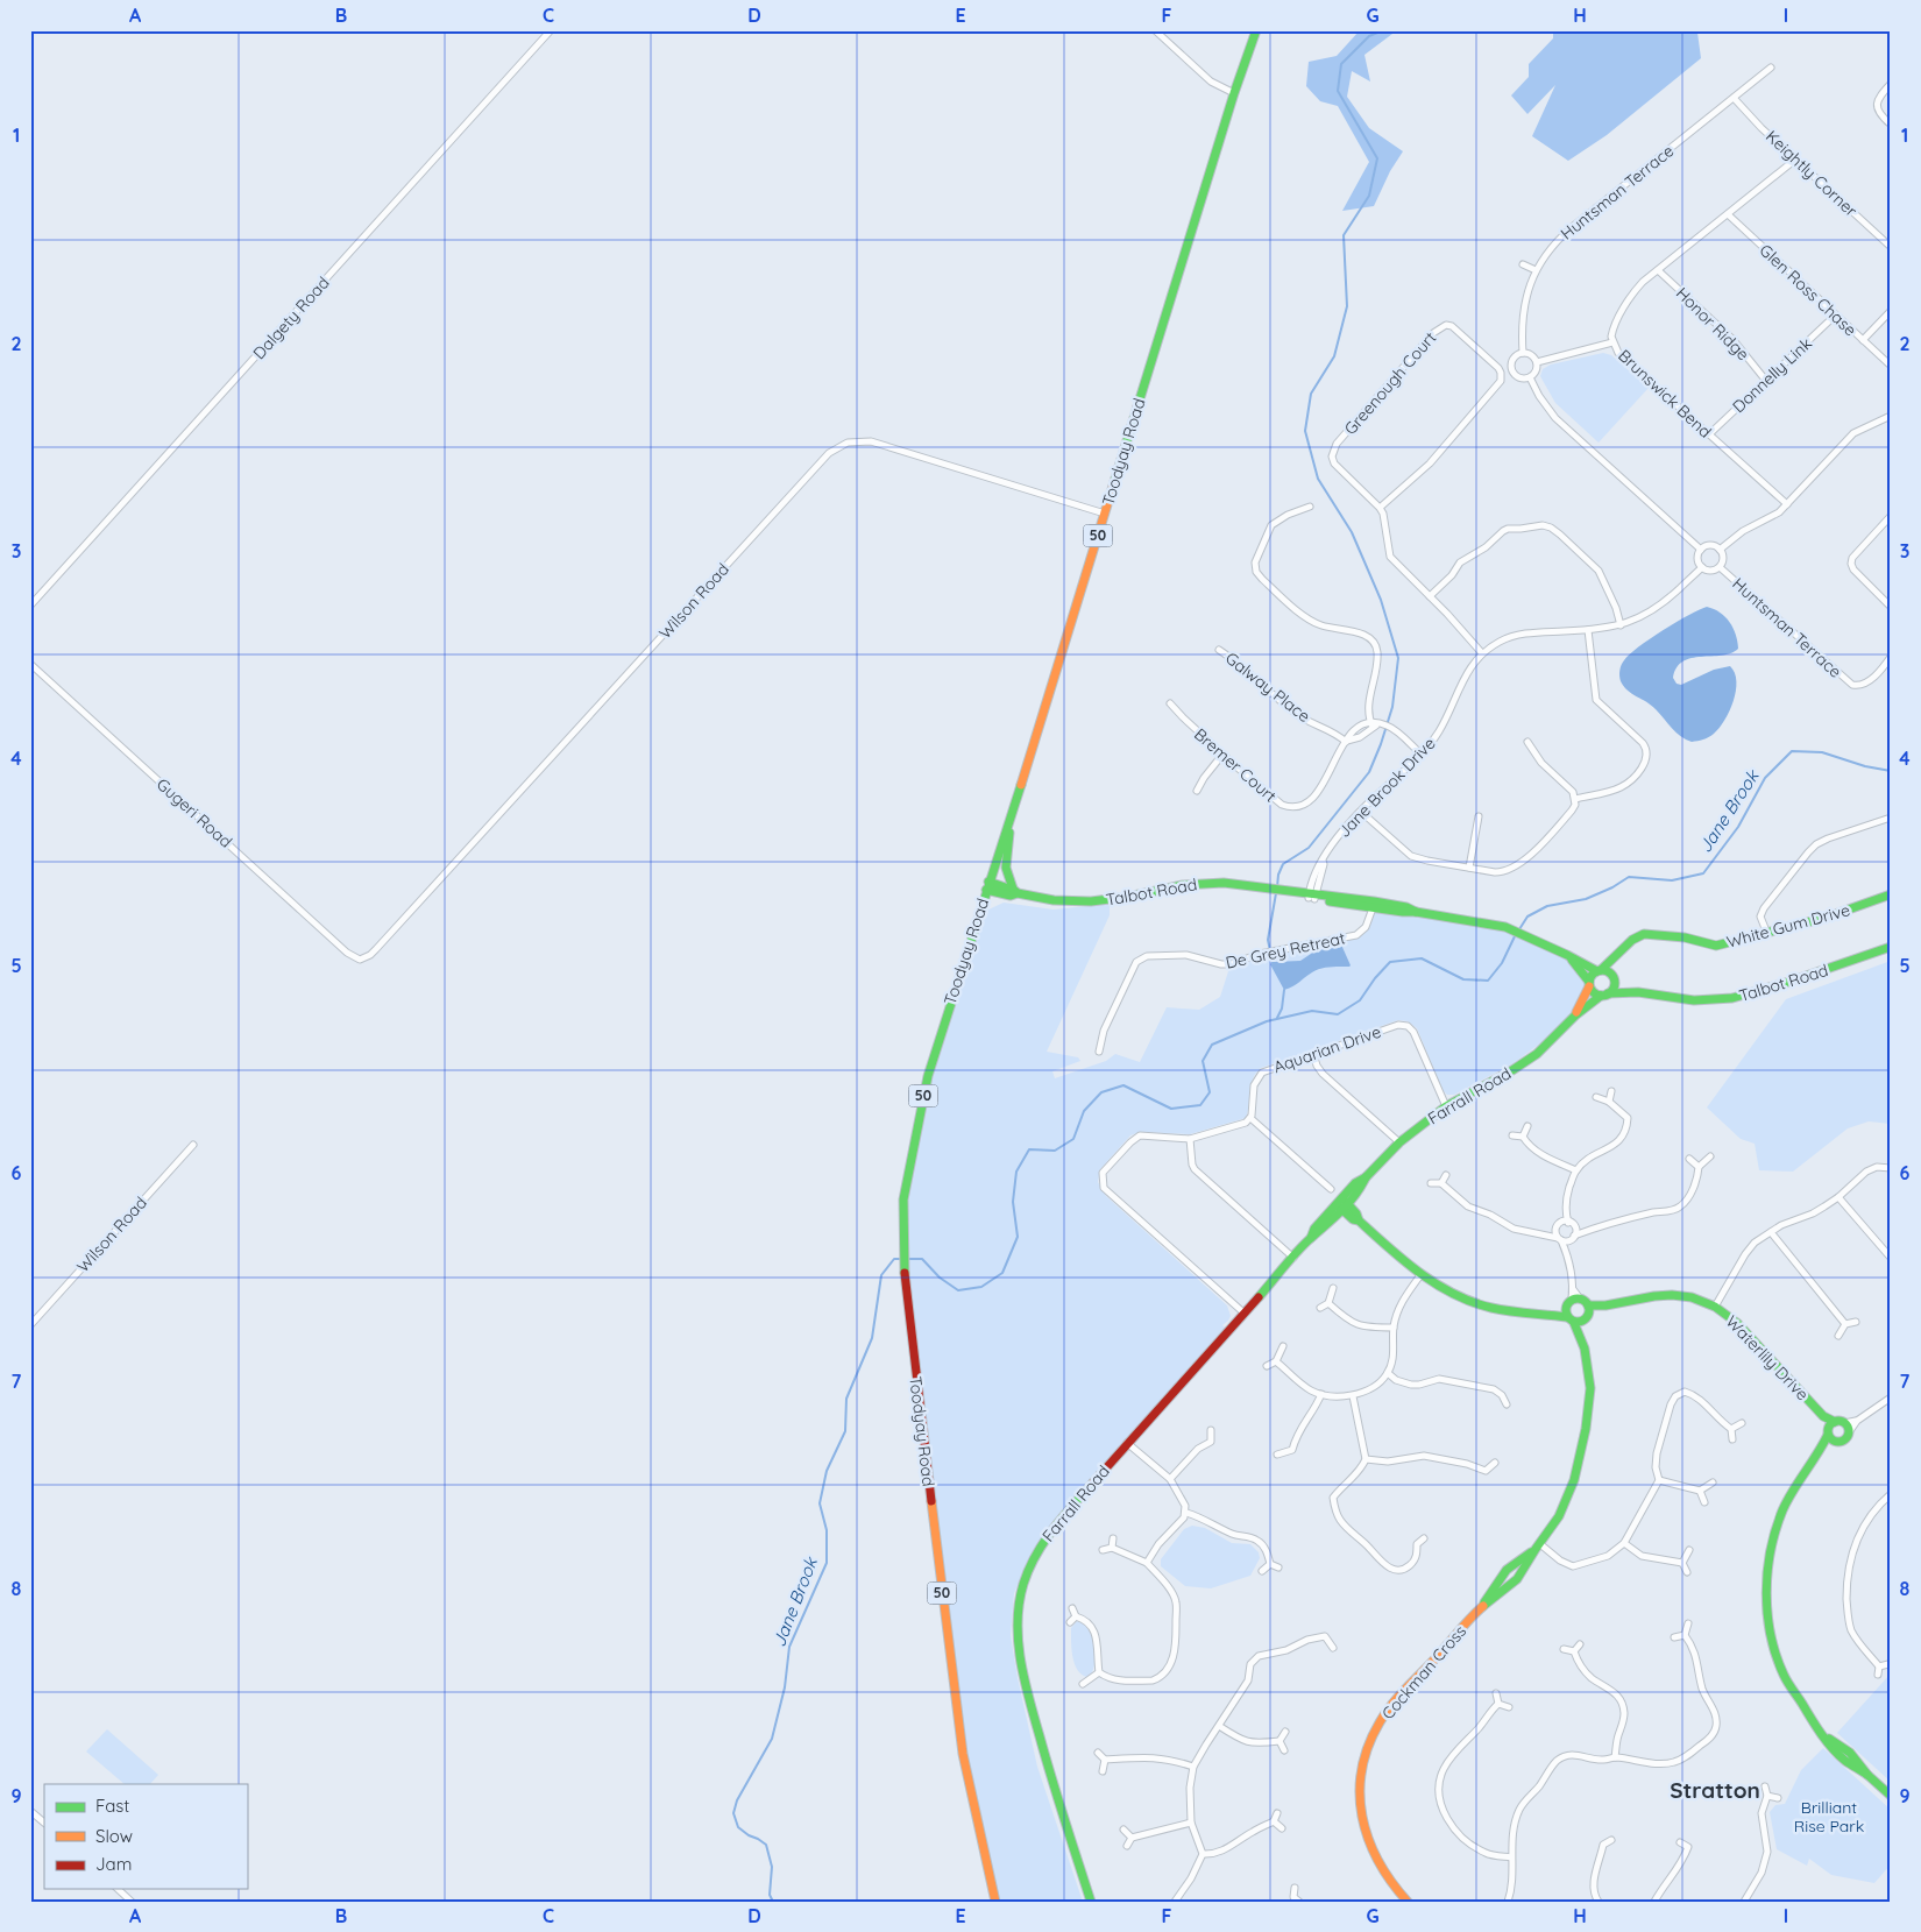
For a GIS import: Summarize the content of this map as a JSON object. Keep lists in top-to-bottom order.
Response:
{
  "streets": {
    "main road": [
      "Toodyay Road",
      "50",
      "Talbot Road",
      "White Gum Drive",
      "Farrall Road",
      "Waterlily Drive",
      "Cockman Cross"
    ],
    "street": [
      "Keightly Corner",
      "Huntsman Terrace",
      "Glen Ross Chase",
      "Dalgety Road",
      "Honor Ridge",
      "Donnelly Link",
      "Greenough Court",
      "Brunswick Bend",
      "Wilson Road",
      "Galway Place",
      "Bremer Court",
      "Jane Brook Drive",
      "Gugeri Road",
      "De Grey Retreat",
      "Aquarian Drive"
    ]
  },
  "crossings": [
    ["Keightly Corner", "Huntsman Terrace"],
    ["Keightly Corner", "Brunswick Bend"],
    ["Huntsman Terrace", "Jane Brook Drive"],
    ["Glen Ross Chase", "Donnelly Link"],
    ["Glen Ross Chase", "Brunswick Bend"],
    ["Honor Ridge", "Donnelly Link"],
    ["Honor Ridge", "Brunswick Bend"],
    ["Donnelly Link", "Brunswick Bend"],
    ["Toodyay Road", "Wilson Road"],
    ["Toodyay Road", "Talbot Road"],
    ["Wilson Road", "Gugeri Road"],
    ["Galway Place", "Bremer Court"],
    ["Bremer Court", "Jane Brook Drive"],
    ["Jane Brook Drive", "Talbot Road"],
    ["Talbot Road", "White Gum Drive"],
    ["Talbot Road", "De Grey Retreat"],
    ["Talbot Road", "Farrall Road"],
    ["White Gum Drive", "Farrall Road"],
    ["Aquarian Drive", "Farrall Road"],
    ["Waterlily Drive", "Cockman Cross"]
  ],
  "districts": ["Stratton"],
  "water": ["Jane Brook"],
  "parks": ["Brilliant Rise Park"],
  "legend": ["Fast", "Slow", "Jam"],
  "grid": {
    "columns": [
      "A",
      "B",
      "C",
      "D",
      "E",
      "F",
      "G",
      "H",
      "I"
    ],
    "rows": [
      "1",
      "2",
      "3",
      "4",
      "5",
      "6",
      "7",
      "8",
      "9"
    ]
  }
}
